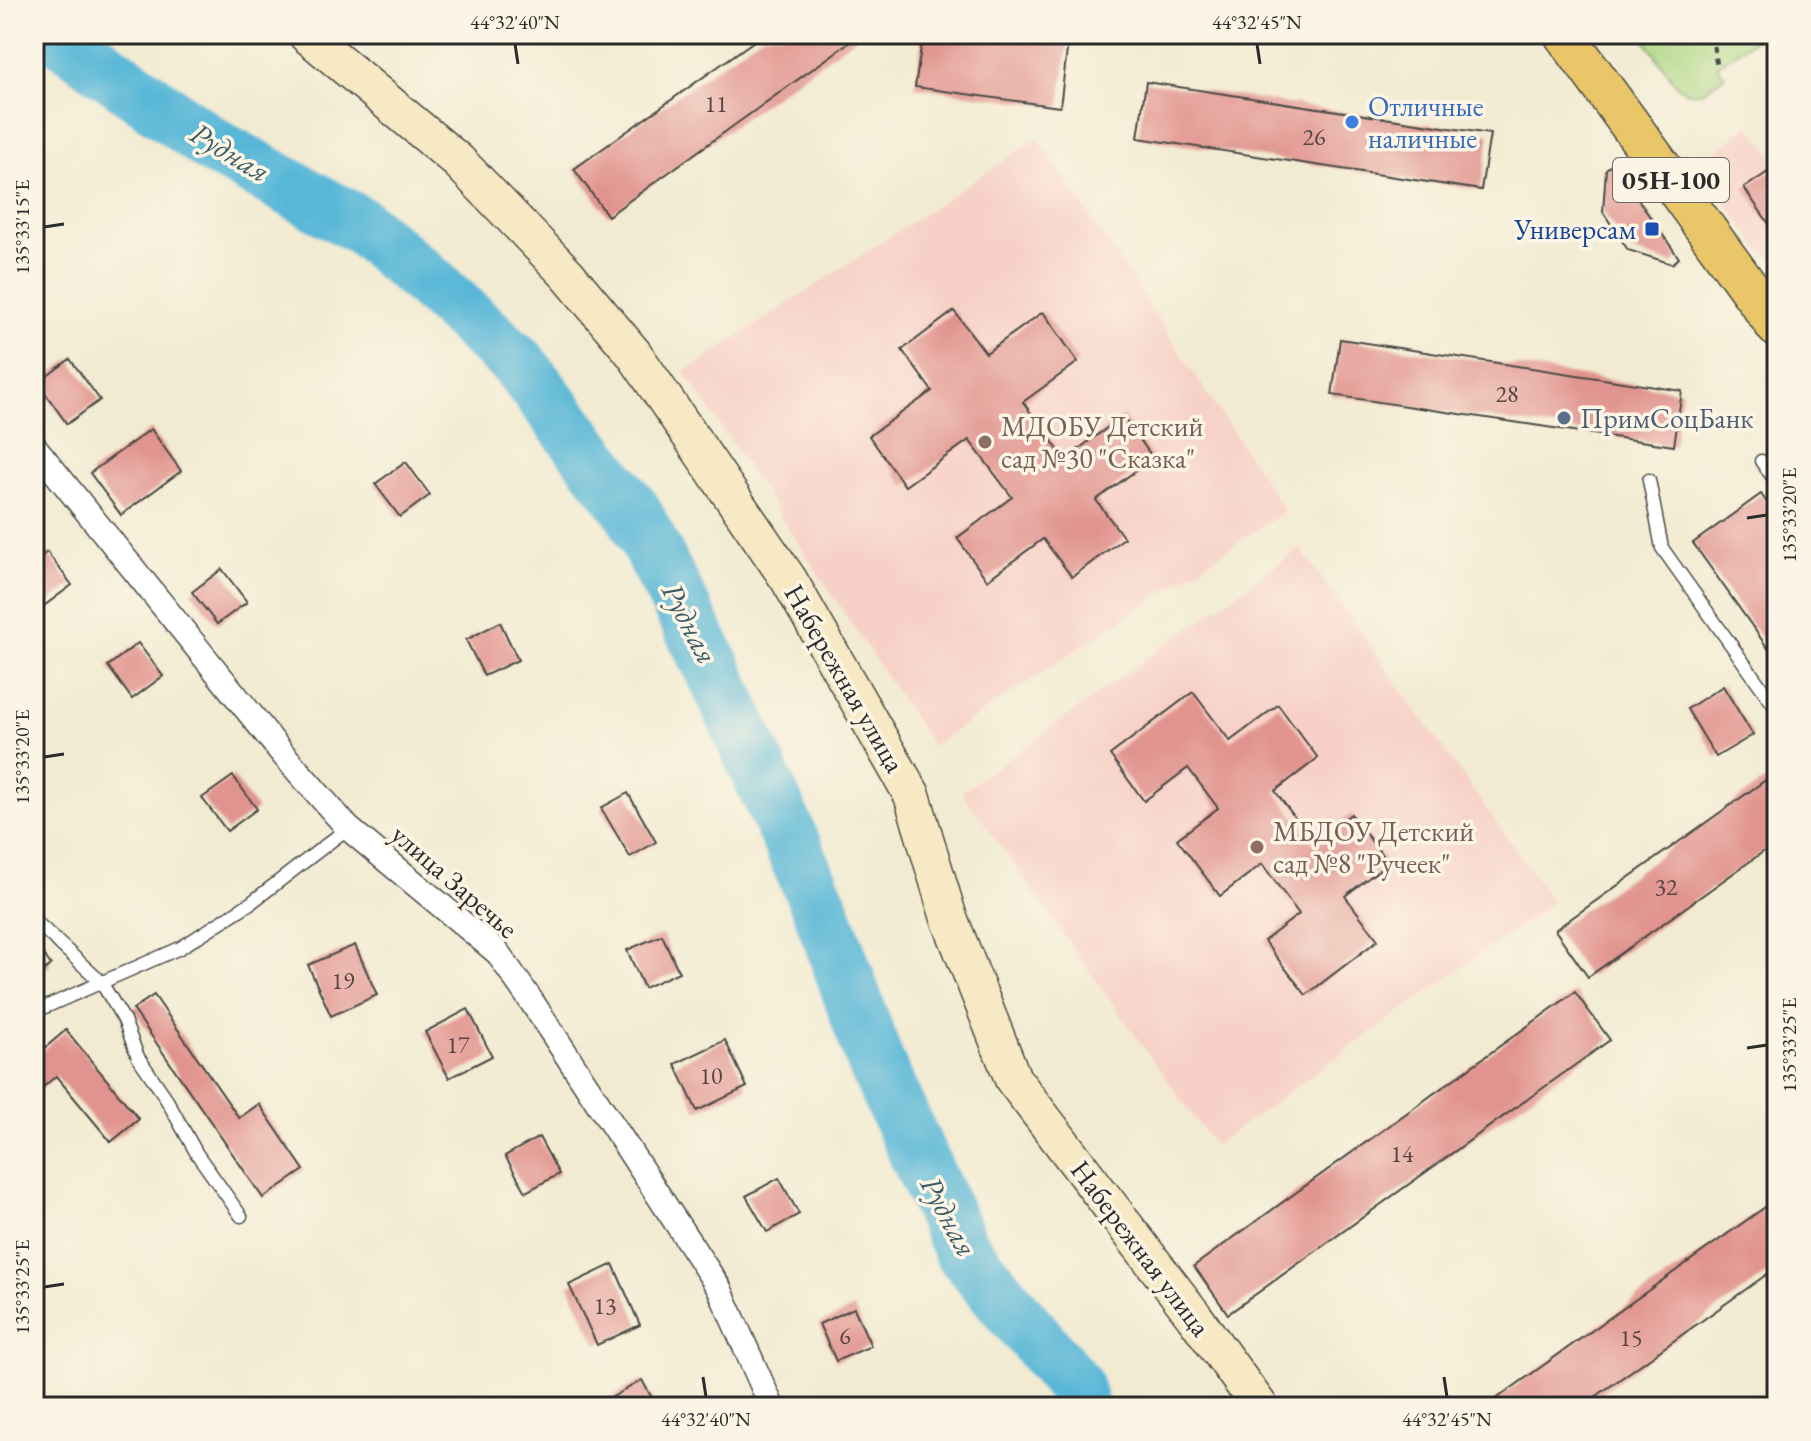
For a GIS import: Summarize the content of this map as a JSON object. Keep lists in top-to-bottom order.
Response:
{
  "streets": {
    "main road": ["05Н-100", "Набережная улица"],
    "street": ["улица Заречье"]
  },
  "water": ["Рудная"],
  "places": {
    "other": [
      "Отличные наличные",
      "ПримСоцБанк",
      "МДОБУ Детский сад №30 \"Сказка\"",
      "МБДОУ Детский сад №8 \"Ручеек\""
    ],
    "transit": ["Универсам"]
  },
  "house_numbers": [
    "11",
    "26",
    "28",
    "32",
    "19",
    "17",
    "10",
    "14",
    "13",
    "6",
    "15"
  ],
  "coordinates": [
    "44°32'40\"N",
    "44°32'45\"N",
    "135°33'15\"E",
    "135°33'20\"E",
    "135°33'25\"E"
  ]
}
